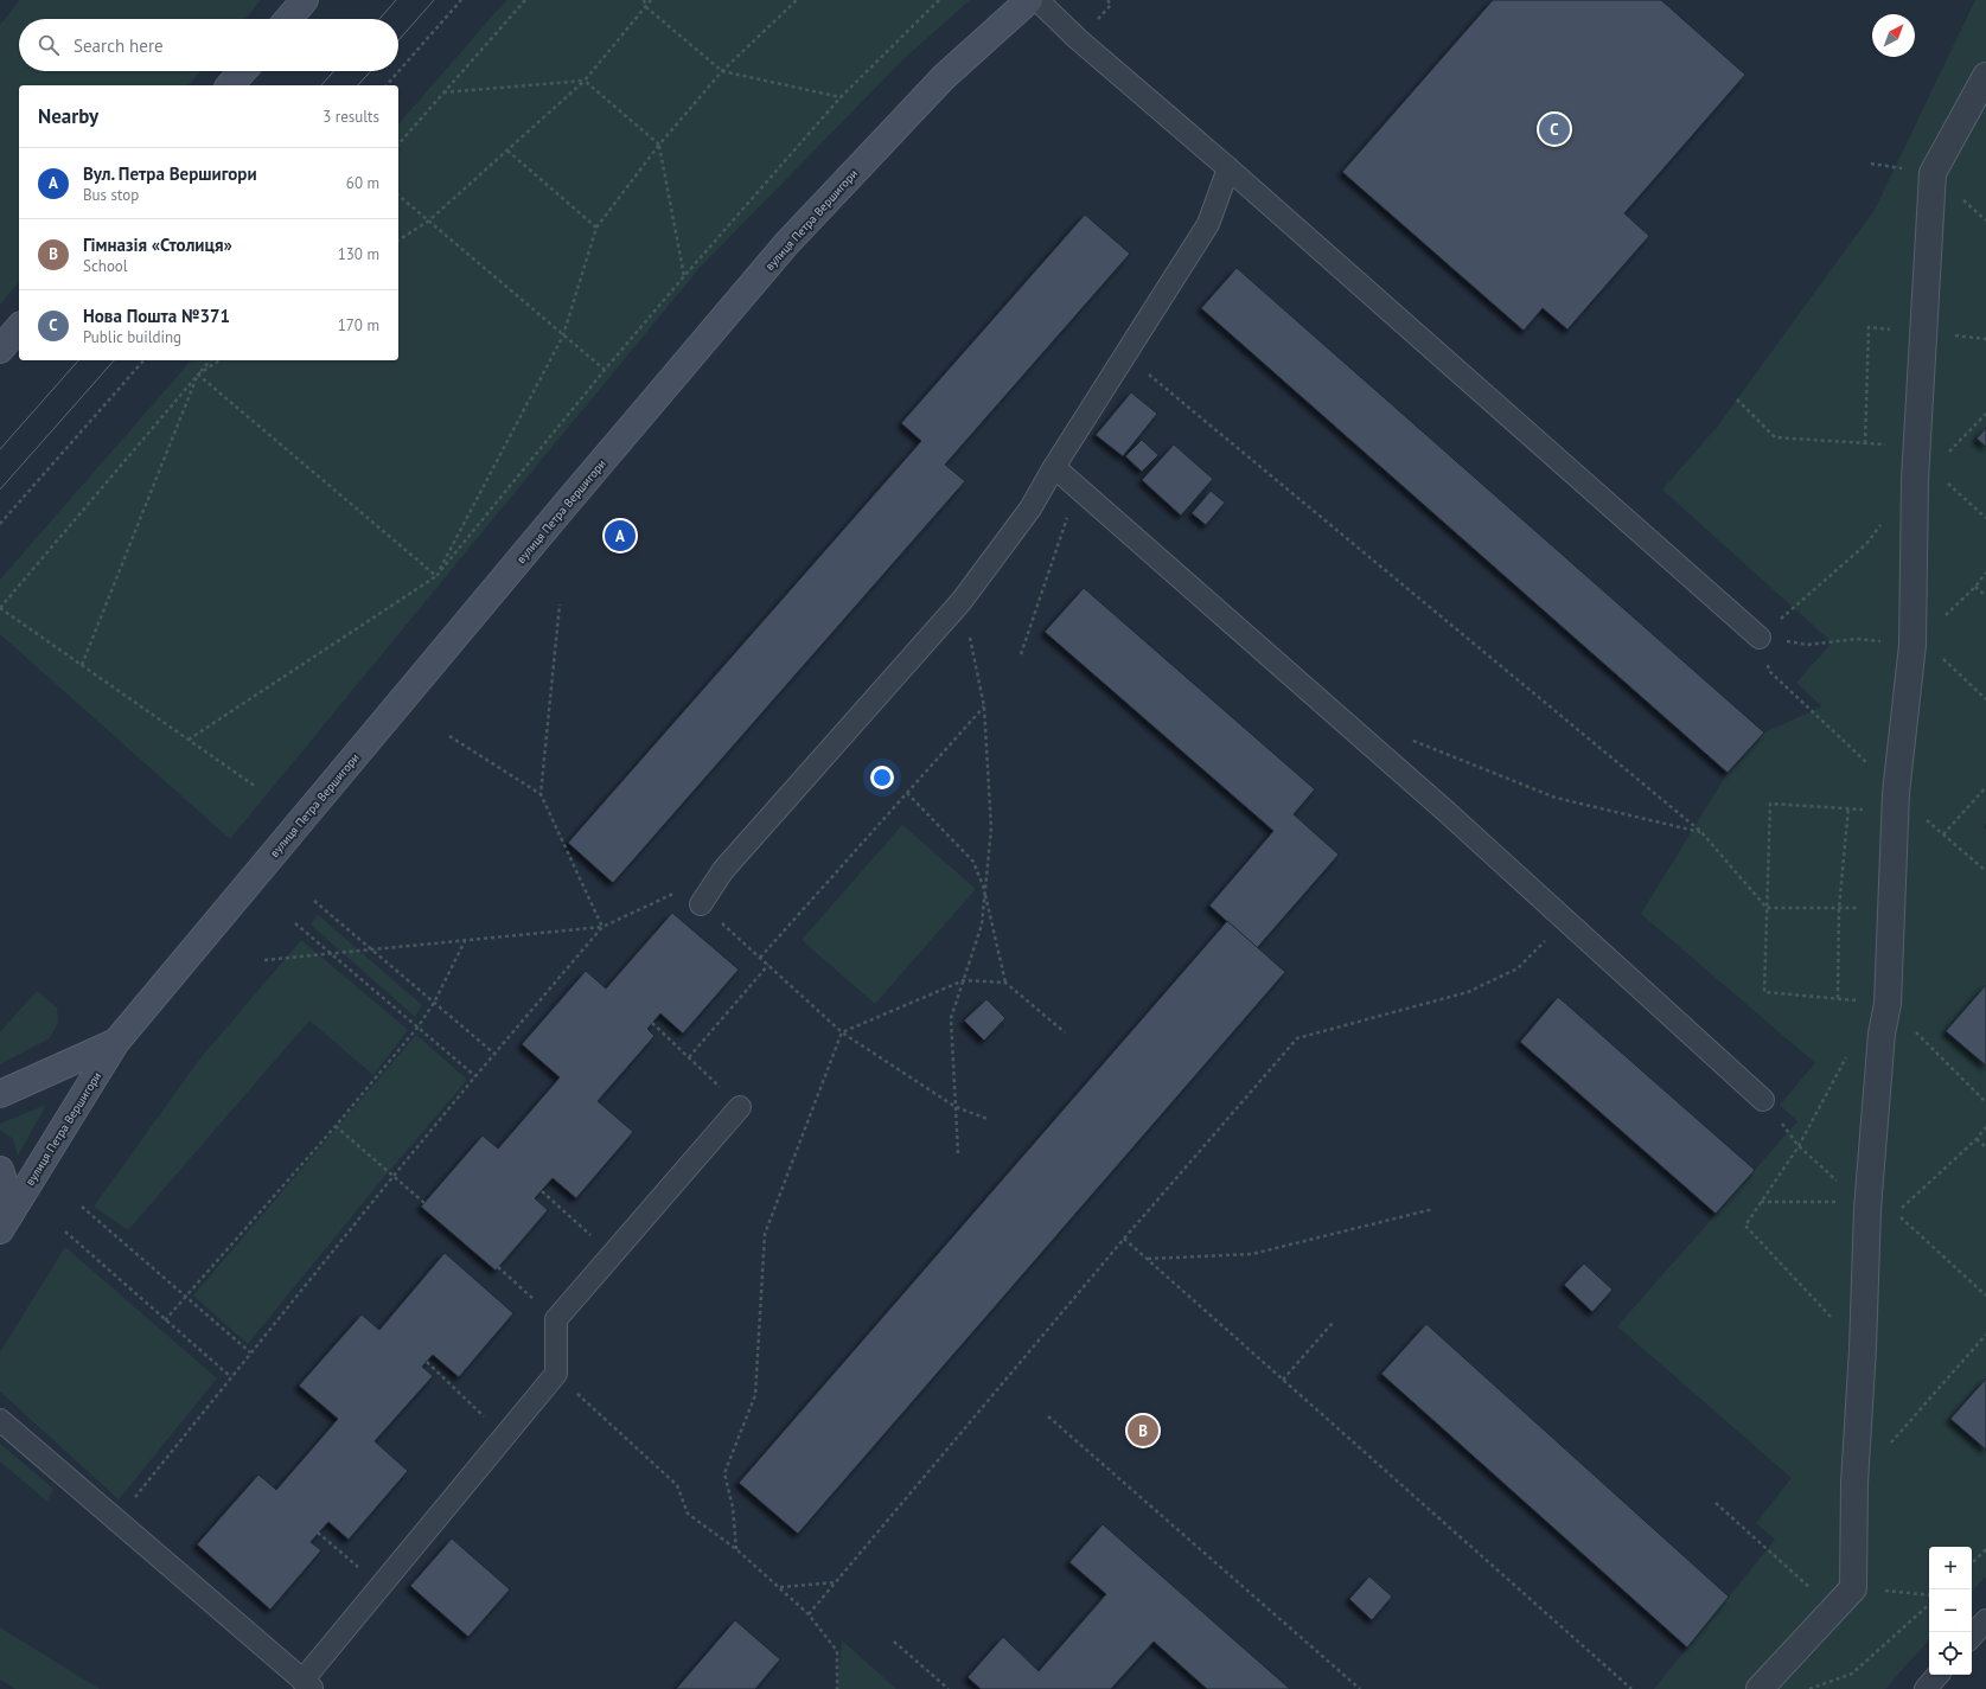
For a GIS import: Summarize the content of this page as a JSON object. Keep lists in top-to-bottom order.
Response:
{
  "streets": {
    "main road": ["вулиця Петра Вершигори"]
  },
  "north": "top right",
  "page": {
    "search": "Search here",
    "heading": ["Nearby", "3 results"],
    "pins": ["C", "A", "B"],
    "list": [
      {
        "mark": "A",
        "name": "Вул. Петра Вершигори",
        "note": "Bus stop",
        "value": "60 m"
      },
      {
        "mark": "B",
        "name": "Гімназія «Столиця»",
        "note": "School",
        "value": "130 m"
      },
      {
        "mark": "C",
        "name": "Нова Пошта №371",
        "note": "Public building",
        "value": "170 m"
      }
    ],
    "map_buttons": ["+", "−"]
  }
}
